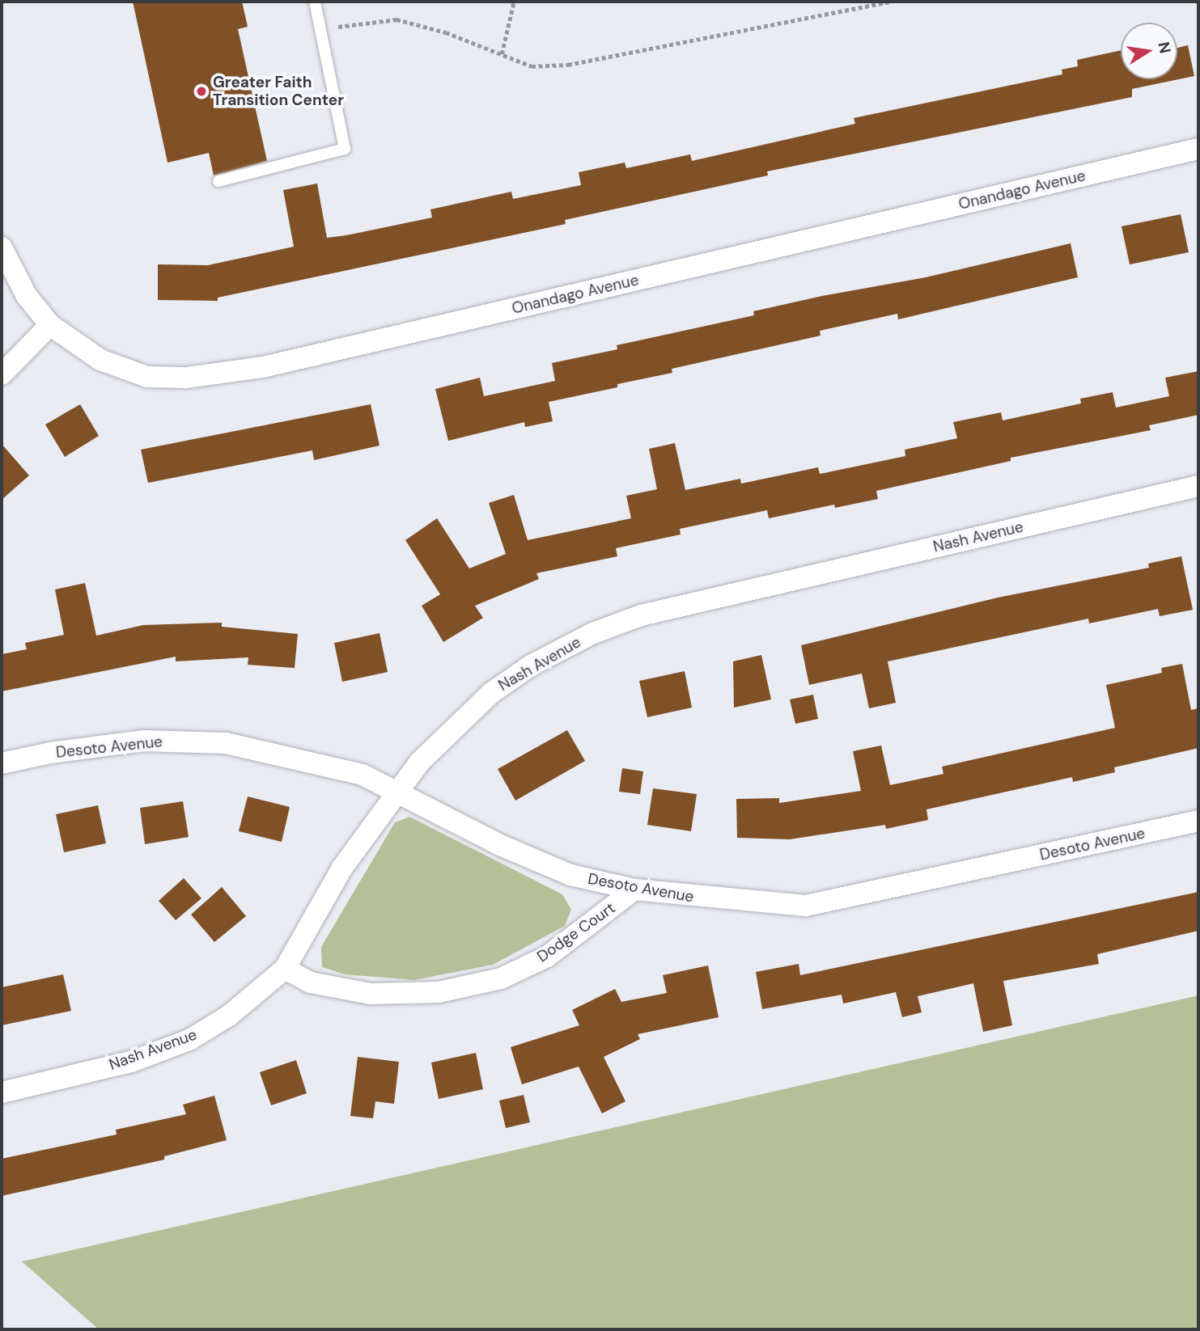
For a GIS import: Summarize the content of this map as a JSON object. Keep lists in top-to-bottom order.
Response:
{
  "streets": {
    "street": [
      "Onandago Avenue",
      "Nash Avenue",
      "Desoto Avenue",
      "Dodge Court"
    ]
  },
  "crossings": [
    ["Nash Avenue", "Desoto Avenue"],
    ["Nash Avenue", "Dodge Court"],
    ["Desoto Avenue", "Dodge Court"]
  ],
  "places": ["Greater Faith Transition Center"],
  "north": "right"
}
